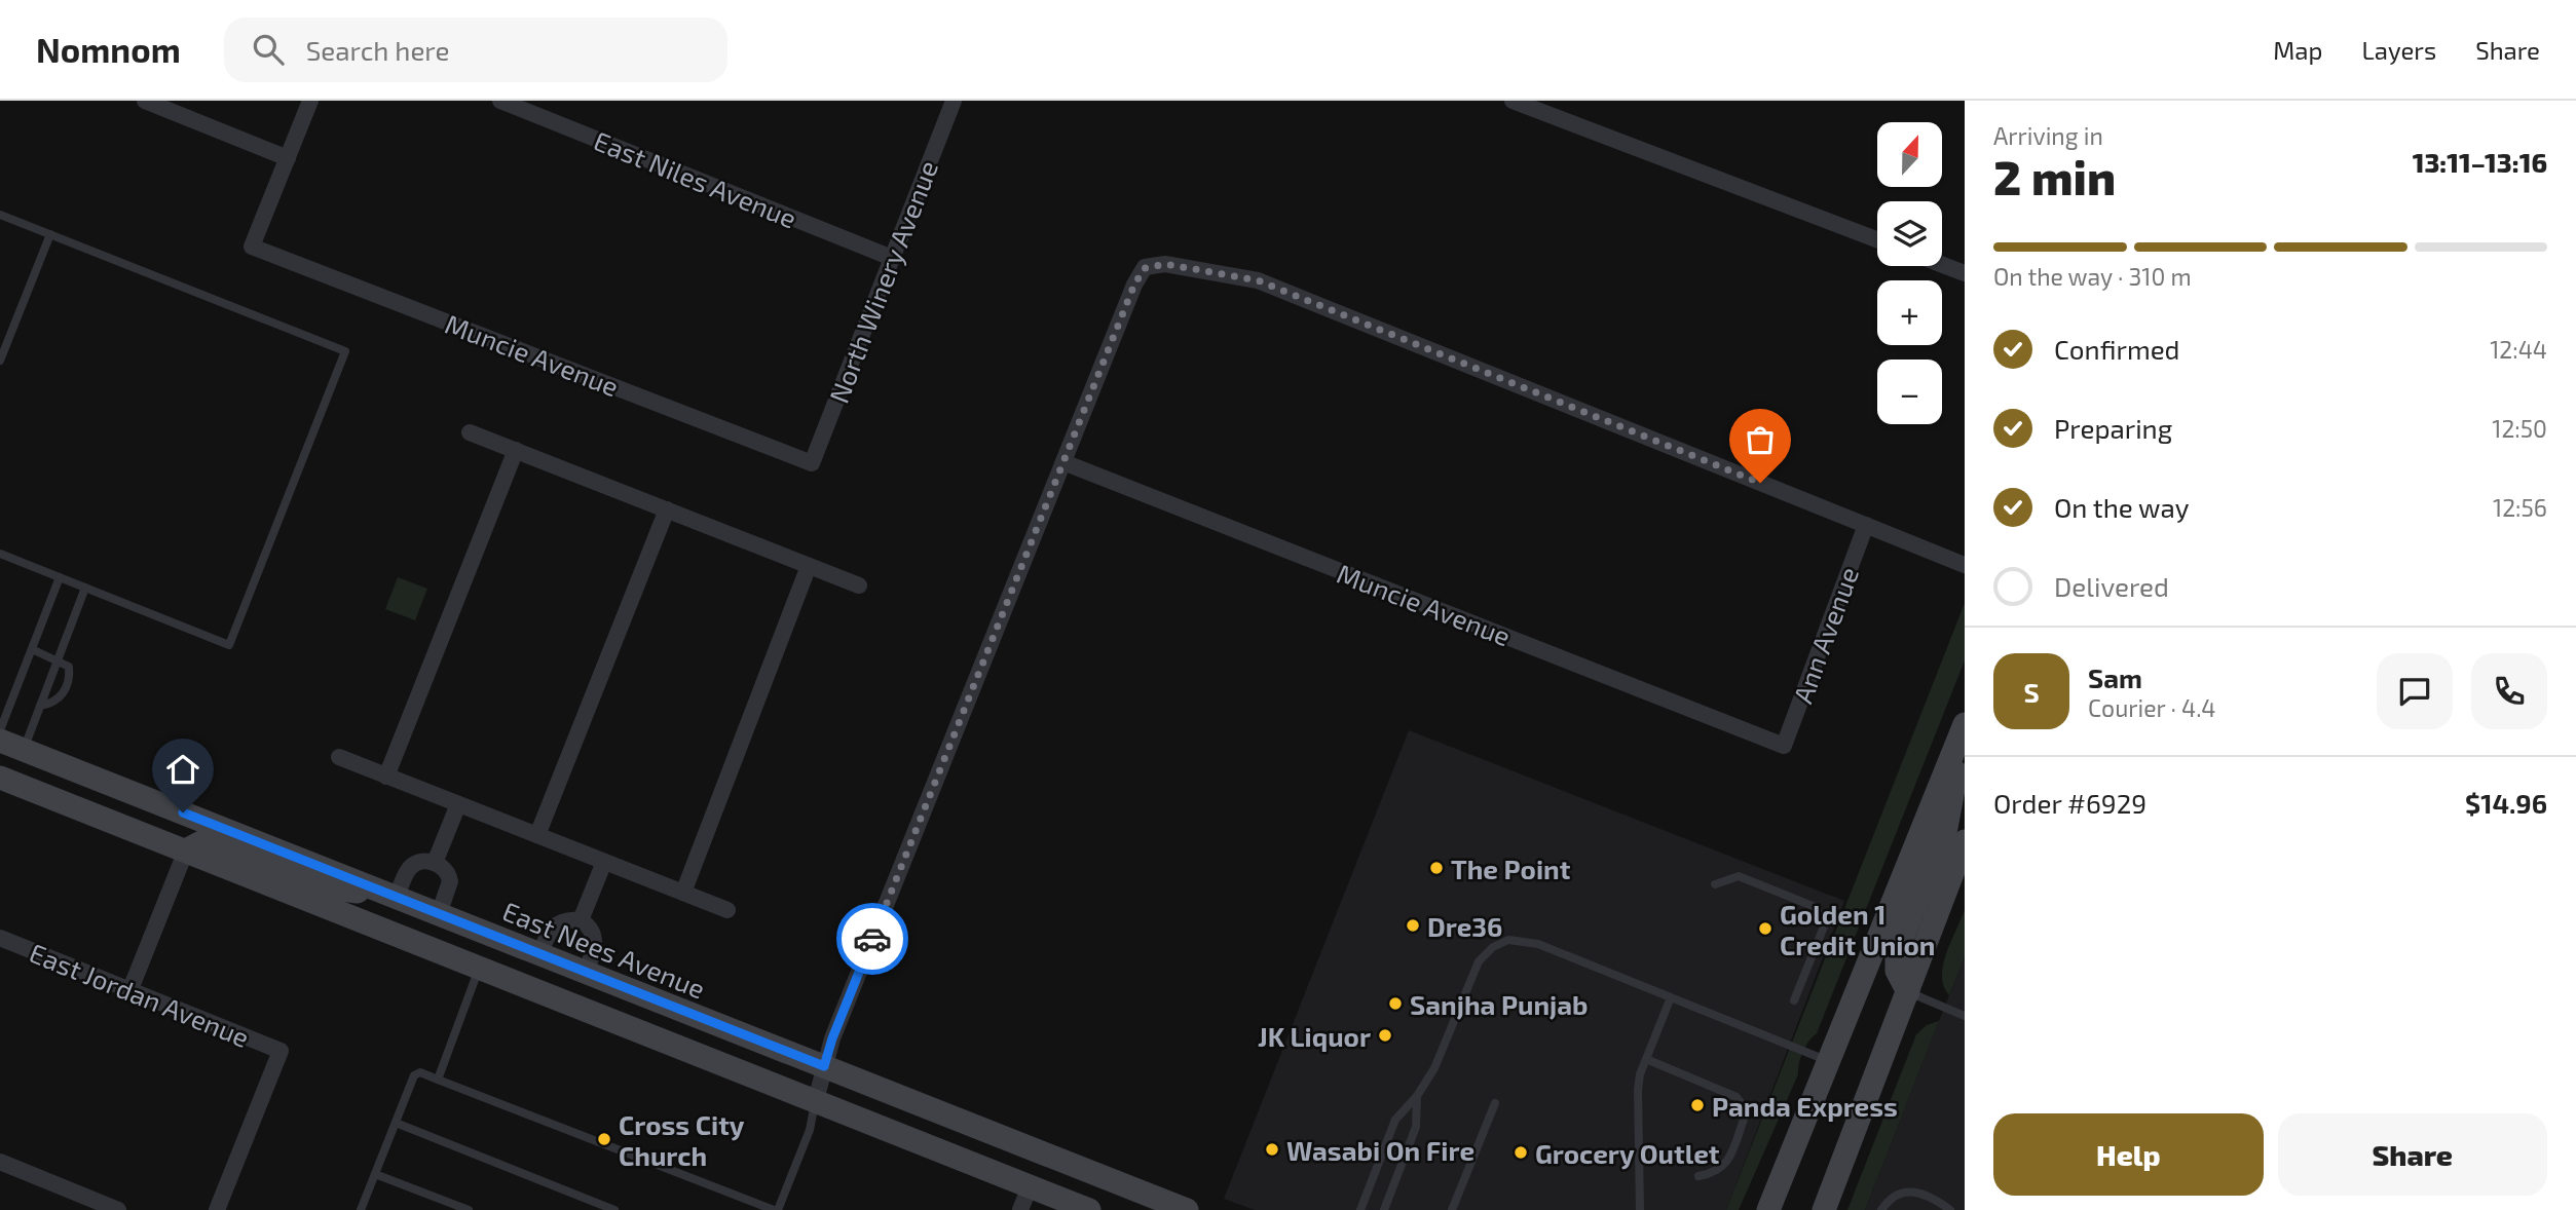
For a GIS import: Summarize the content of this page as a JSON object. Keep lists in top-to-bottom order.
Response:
{
  "streets": {
    "main road": ["East Nees Avenue"],
    "street": [
      "East Niles Avenue",
      "North Winery Avenue",
      "Muncie Avenue",
      "Ann Avenue",
      "East Jordan Avenue"
    ]
  },
  "crossings": [
    ["East Niles Avenue", "North Winery Avenue"],
    ["North Winery Avenue", "Muncie Avenue"],
    ["Muncie Avenue", "Ann Avenue"]
  ],
  "places": [
    "The Point",
    "Dre36",
    "Golden 1 Credit Union",
    "Sanjha Punjab",
    "JK Liquor",
    "Panda Express",
    "Cross City Church",
    "Wasabi On Fire",
    "Grocery Outlet"
  ],
  "north": "top",
  "page": {
    "header": "Nomnom",
    "search": "Search here",
    "nav": ["Map", "Layers", "Share"],
    "heading": ["2 min", "Arriving in", "13:11–13:16"],
    "panel": [
      "Sam",
      "Courier · 4.4",
      "Order #6929",
      "$14.96"
    ],
    "map_buttons": ["+", "−"],
    "bar": "On the way · 310 m",
    "list": [
      ["Confirmed", "12:44"],
      ["Preparing", "12:50"],
      ["On the way", "12:56"],
      "Delivered"
    ],
    "round": "S",
    "buttons": ["Help", "Share"]
  }
}
